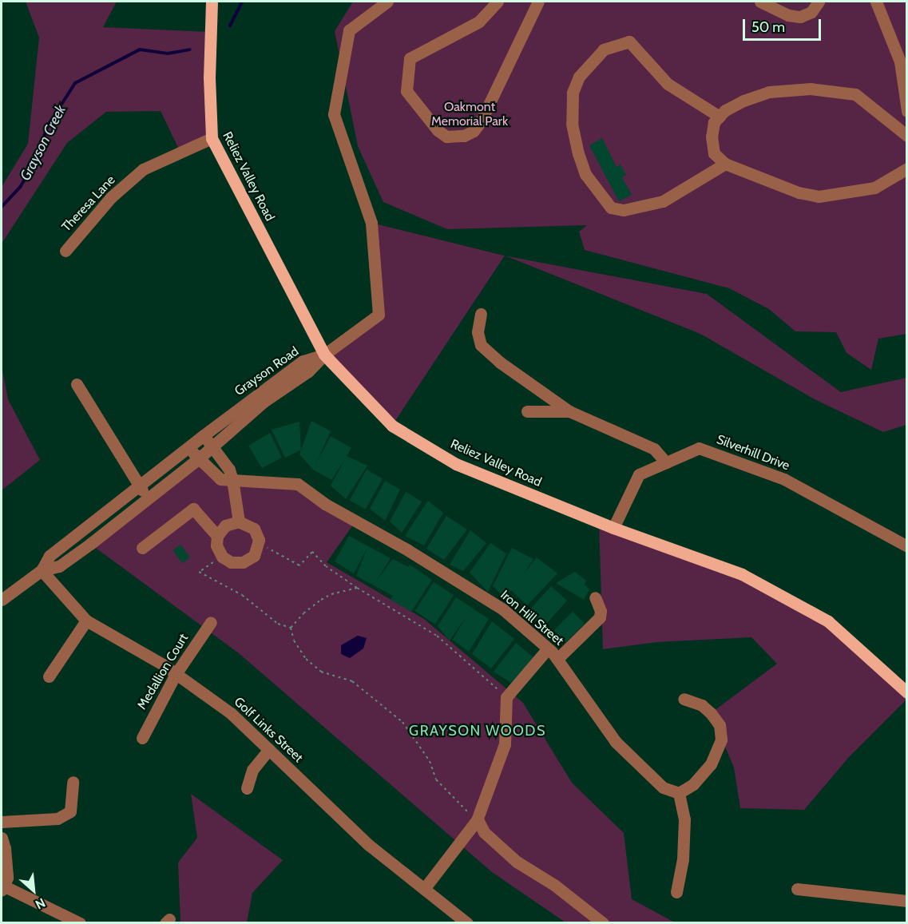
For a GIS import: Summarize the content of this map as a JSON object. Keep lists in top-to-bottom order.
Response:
{
  "streets": {
    "main road": ["Reliez Valley Road"],
    "street": [
      "Theresa Lane",
      "Grayson Road",
      "Silverhill Drive",
      "Iron Hill Street",
      "Medallion Court",
      "Golf Links Street"
    ]
  },
  "crossings": [
    ["Reliez Valley Road", "Theresa Lane"],
    ["Reliez Valley Road", "Grayson Road"],
    ["Reliez Valley Road", "Silverhill Drive"],
    ["Grayson Road", "Iron Hill Street"],
    ["Grayson Road", "Golf Links Street"],
    ["Medallion Court", "Golf Links Street"]
  ],
  "districts": ["GRAYSON WOODS"],
  "water": ["Grayson Creek"],
  "parks": ["Oakmont Memorial Park"],
  "scale_bar": "50 m",
  "north": "bottom right"
}
